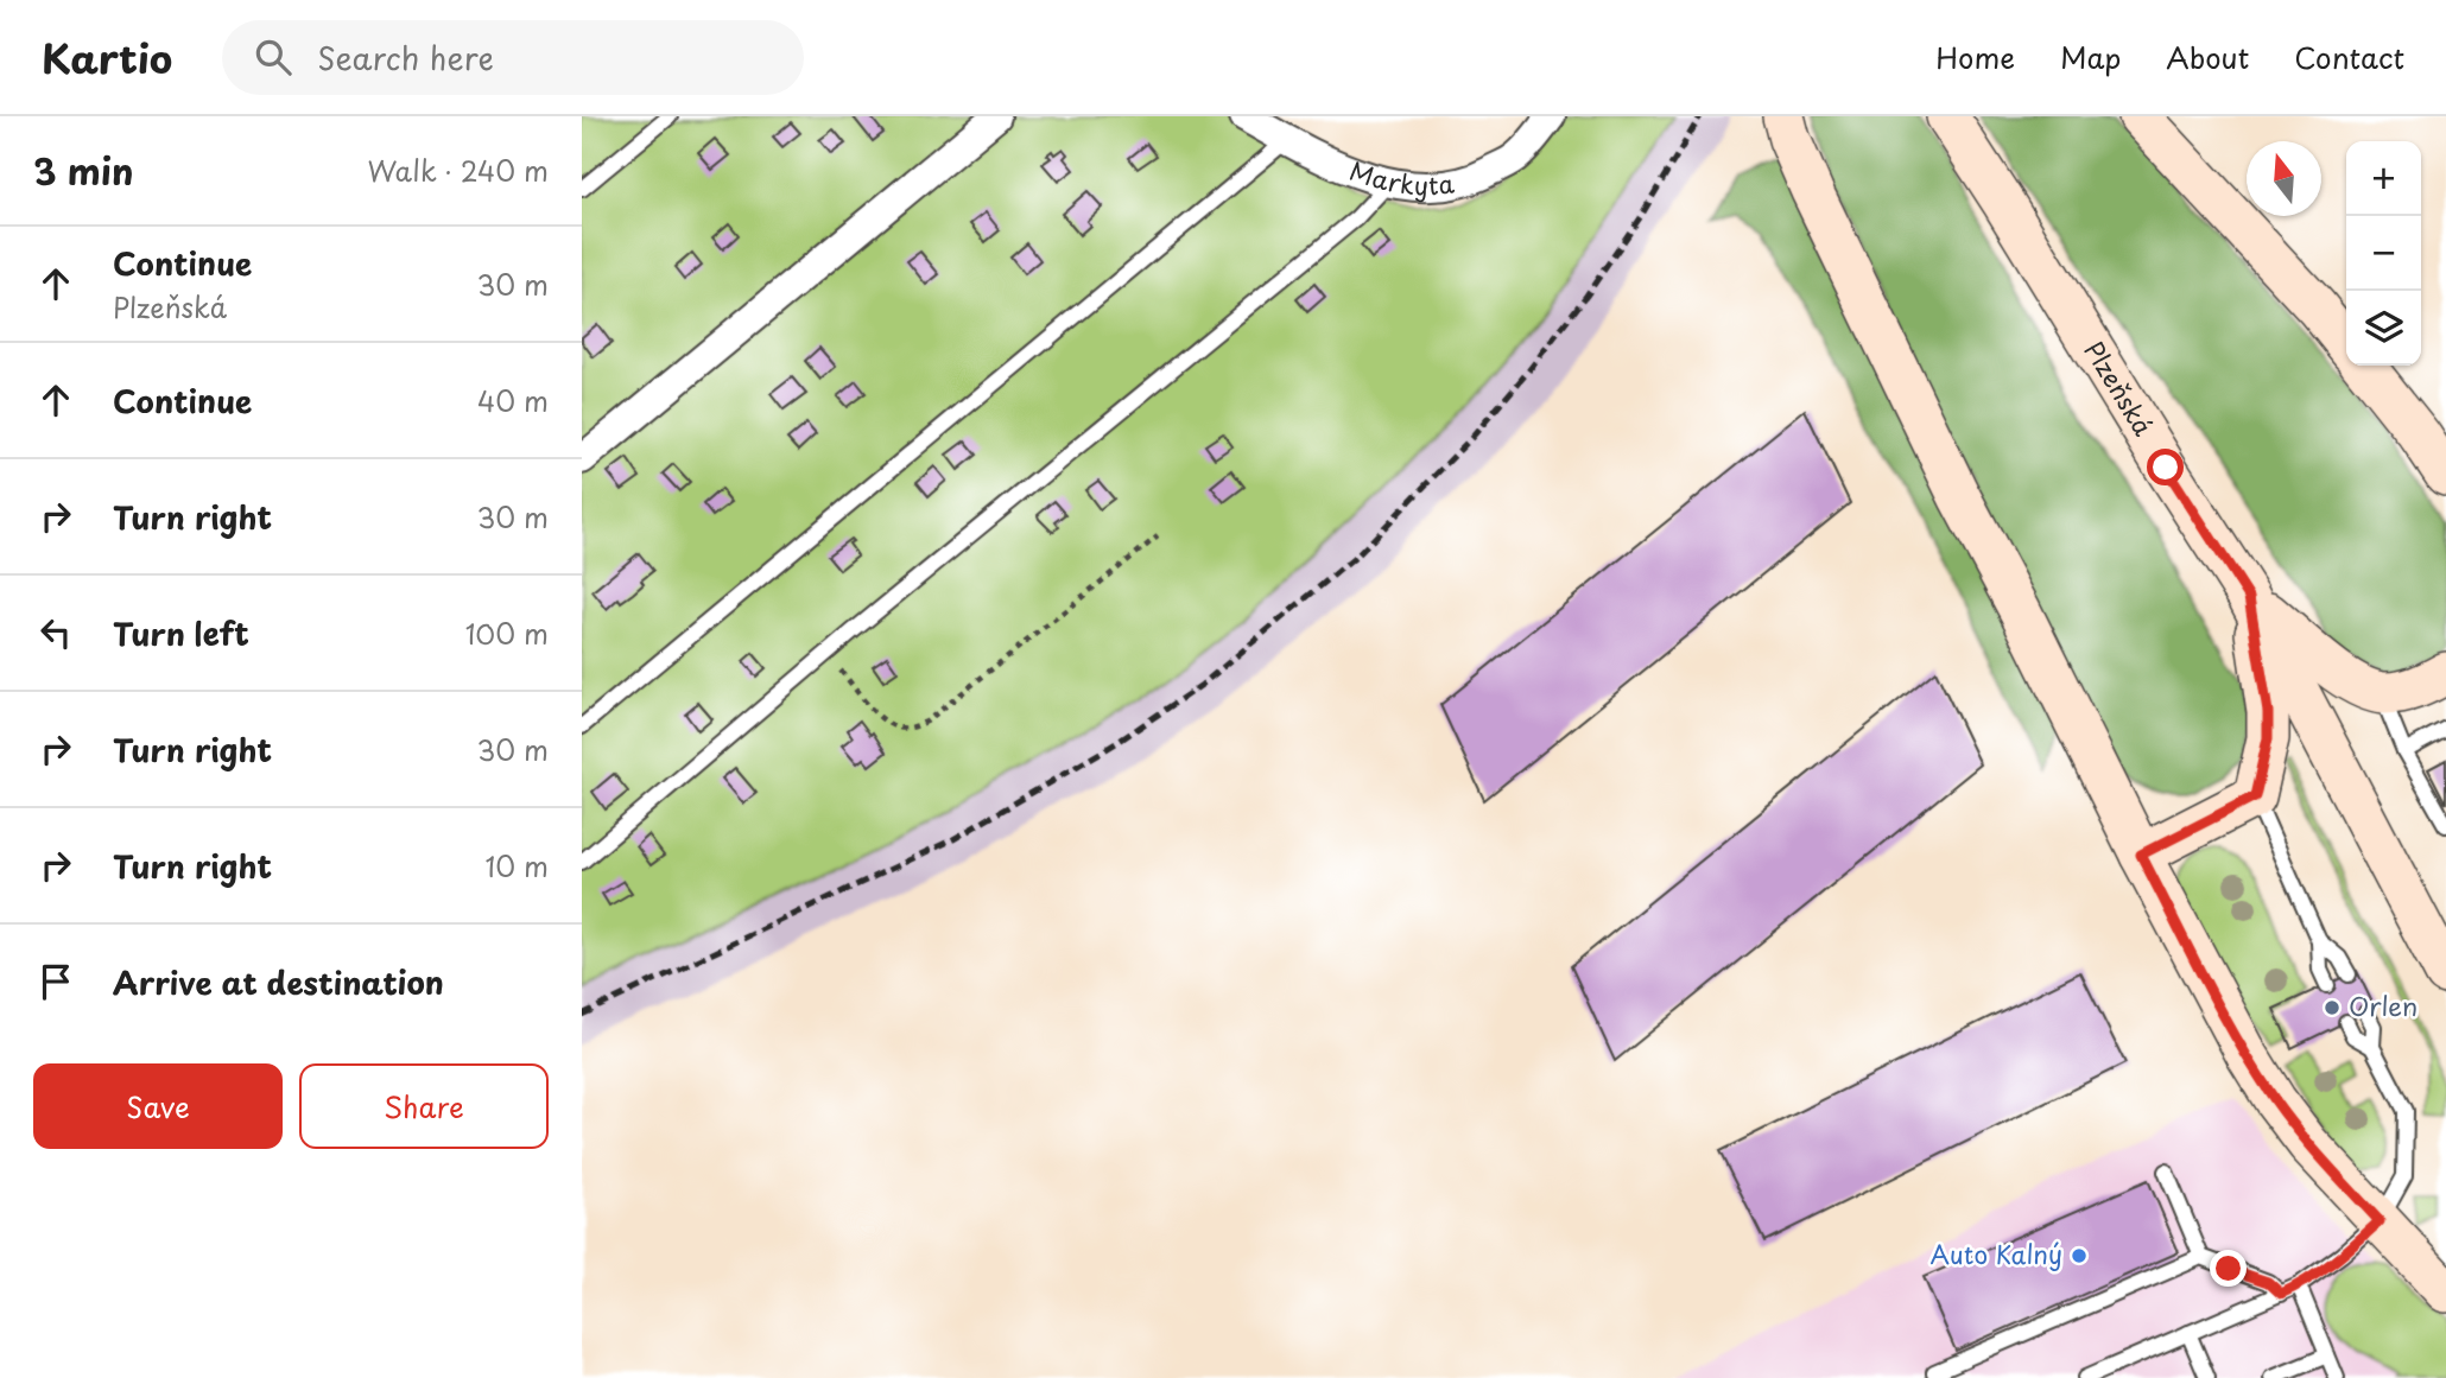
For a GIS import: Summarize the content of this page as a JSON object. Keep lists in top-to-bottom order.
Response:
{
  "streets": {
    "main road": ["Plzeňská"],
    "street": ["Markyta"]
  },
  "places": ["Orlen", "Auto Kalný"],
  "north": "top",
  "page": {
    "header": "Kartio",
    "search": "Search here",
    "nav": [
      "Home",
      "Map",
      "About",
      "Contact"
    ],
    "heading": ["3 min", "Walk · 240 m"],
    "map_buttons": ["+", "−"],
    "list": [
      ["Continue", "Plzeňská", "30 m"],
      ["Continue", "40 m"],
      ["Turn right", "30 m"],
      ["Turn left", "100 m"],
      ["Turn right", "30 m"],
      ["Turn right", "10 m"],
      "Arrive at destination"
    ],
    "buttons": ["Save", "Share"]
  }
}
